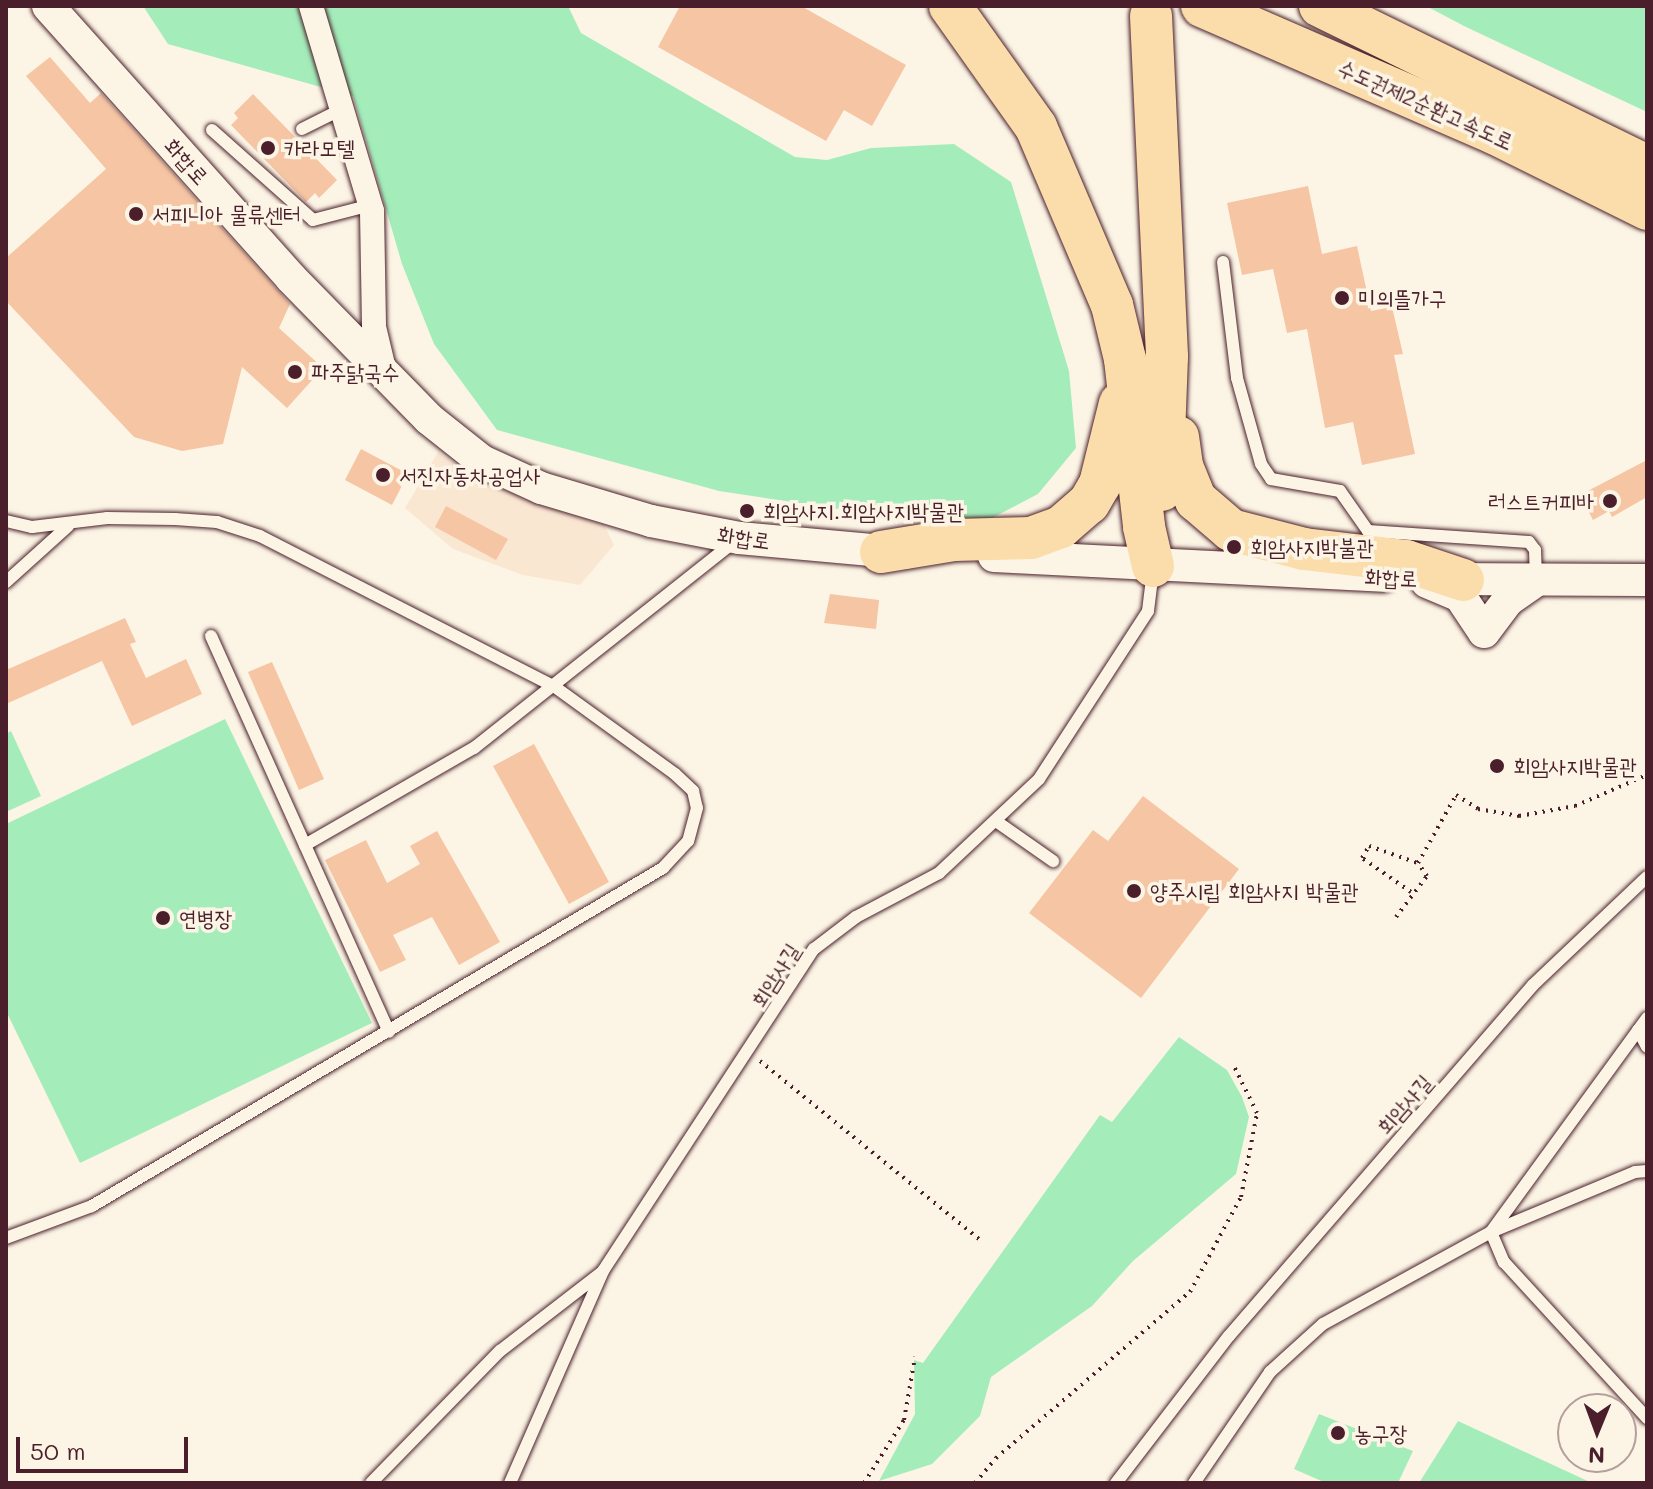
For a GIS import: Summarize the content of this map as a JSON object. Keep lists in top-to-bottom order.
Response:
{
  "streets": {
    "highway": ["수도권제2순환고속도로"],
    "main road": ["화합로"],
    "lane": ["회암사길"]
  },
  "crossings": [
    ["화합로", "회암사길"]
  ],
  "places": [
    "카라모텔",
    "서피니아 물류센터",
    "미의뜰가구",
    "파주닭국수",
    "서진자동차공업사",
    "러스트커피바",
    "회암사지.회암사지박물관",
    "회암사지박불관",
    "회암사지박물관",
    "양주시립 회암사지 박물관",
    "연병장",
    "농구장"
  ],
  "scale_bar": "50 m",
  "north": "bottom"
}
